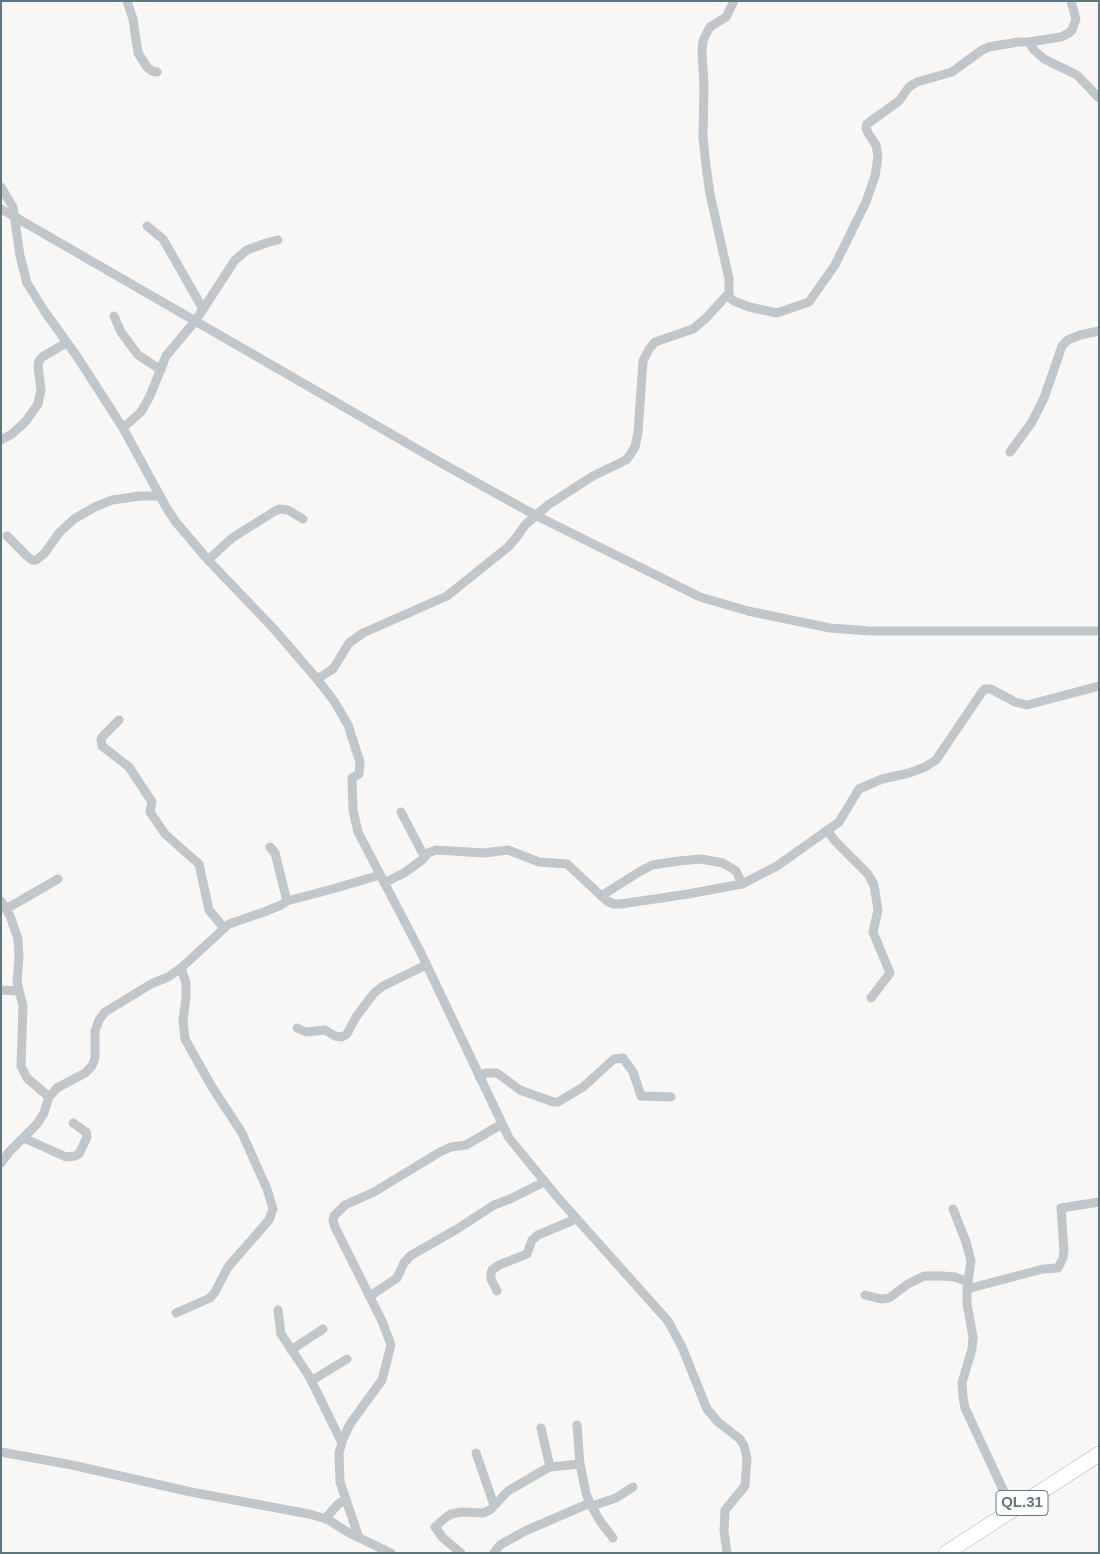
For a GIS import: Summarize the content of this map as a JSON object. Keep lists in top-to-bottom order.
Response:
{
  "streets": {
    "highway": ["QL.31"]
  }
}
